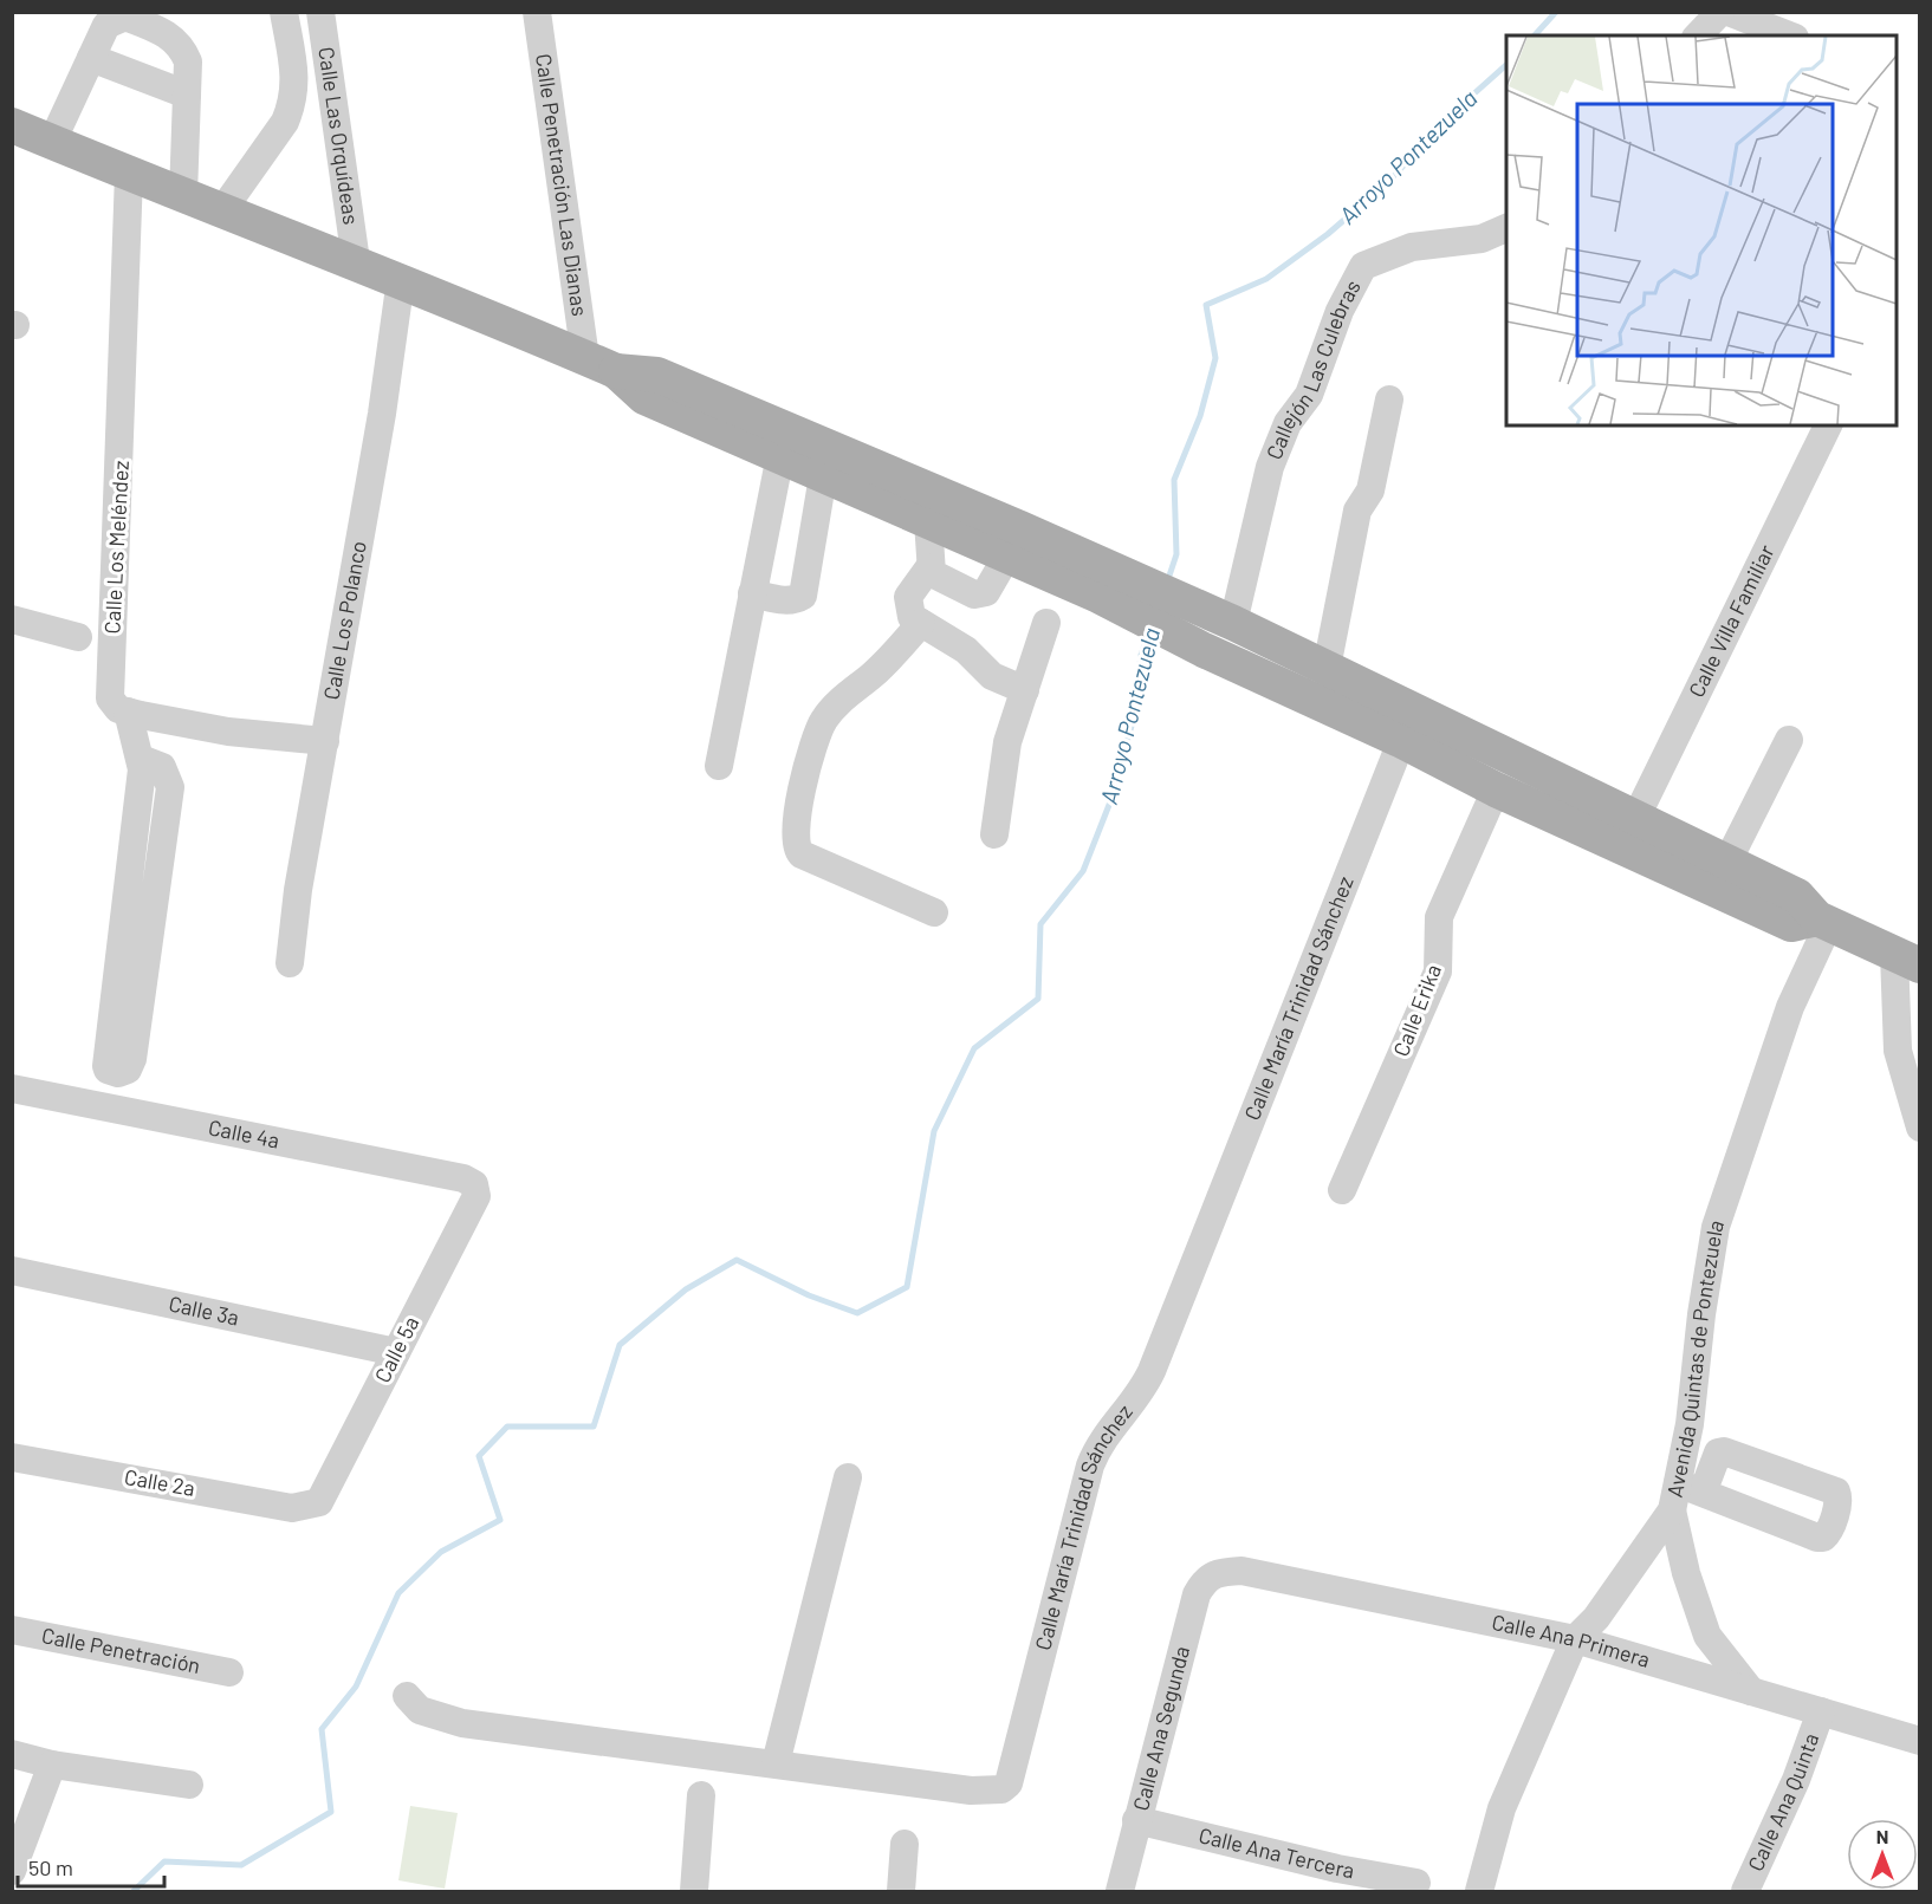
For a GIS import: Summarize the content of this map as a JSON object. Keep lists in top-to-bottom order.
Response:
{
  "streets": {
    "street": [
      "Calle Las Orquídeas",
      "Calle Penetración Las Dianas",
      "Callejón Las Culebras",
      "Calle Los Meléndez",
      "Calle Villa Familiar",
      "Calle Los Polanco",
      "Calle María Trinidad Sánchez",
      "Calle Erika",
      "Calle 4a",
      "Calle 3a",
      "Calle 5a",
      "Avenida Quintas de Pontezuela",
      "Calle 2a",
      "Calle Ana Primera",
      "Calle Penetración",
      "Calle Ana Segunda",
      "Calle Ana Quinta",
      "Calle Ana Tercera"
    ]
  },
  "crossings": [
    ["Calle 4a", "Calle 5a"],
    ["Calle 3a", "Calle 5a"],
    ["Calle 5a", "Calle 2a"],
    ["Avenida Quintas de Pontezuela", "Calle Ana Primera"],
    ["Calle Ana Primera", "Calle Ana Segunda"],
    ["Calle Ana Primera", "Calle Ana Quinta"],
    ["Calle Ana Segunda", "Calle Ana Tercera"]
  ],
  "water": ["Arroyo Pontezuela"],
  "scale_bar": "50 m",
  "north": "top"
}
